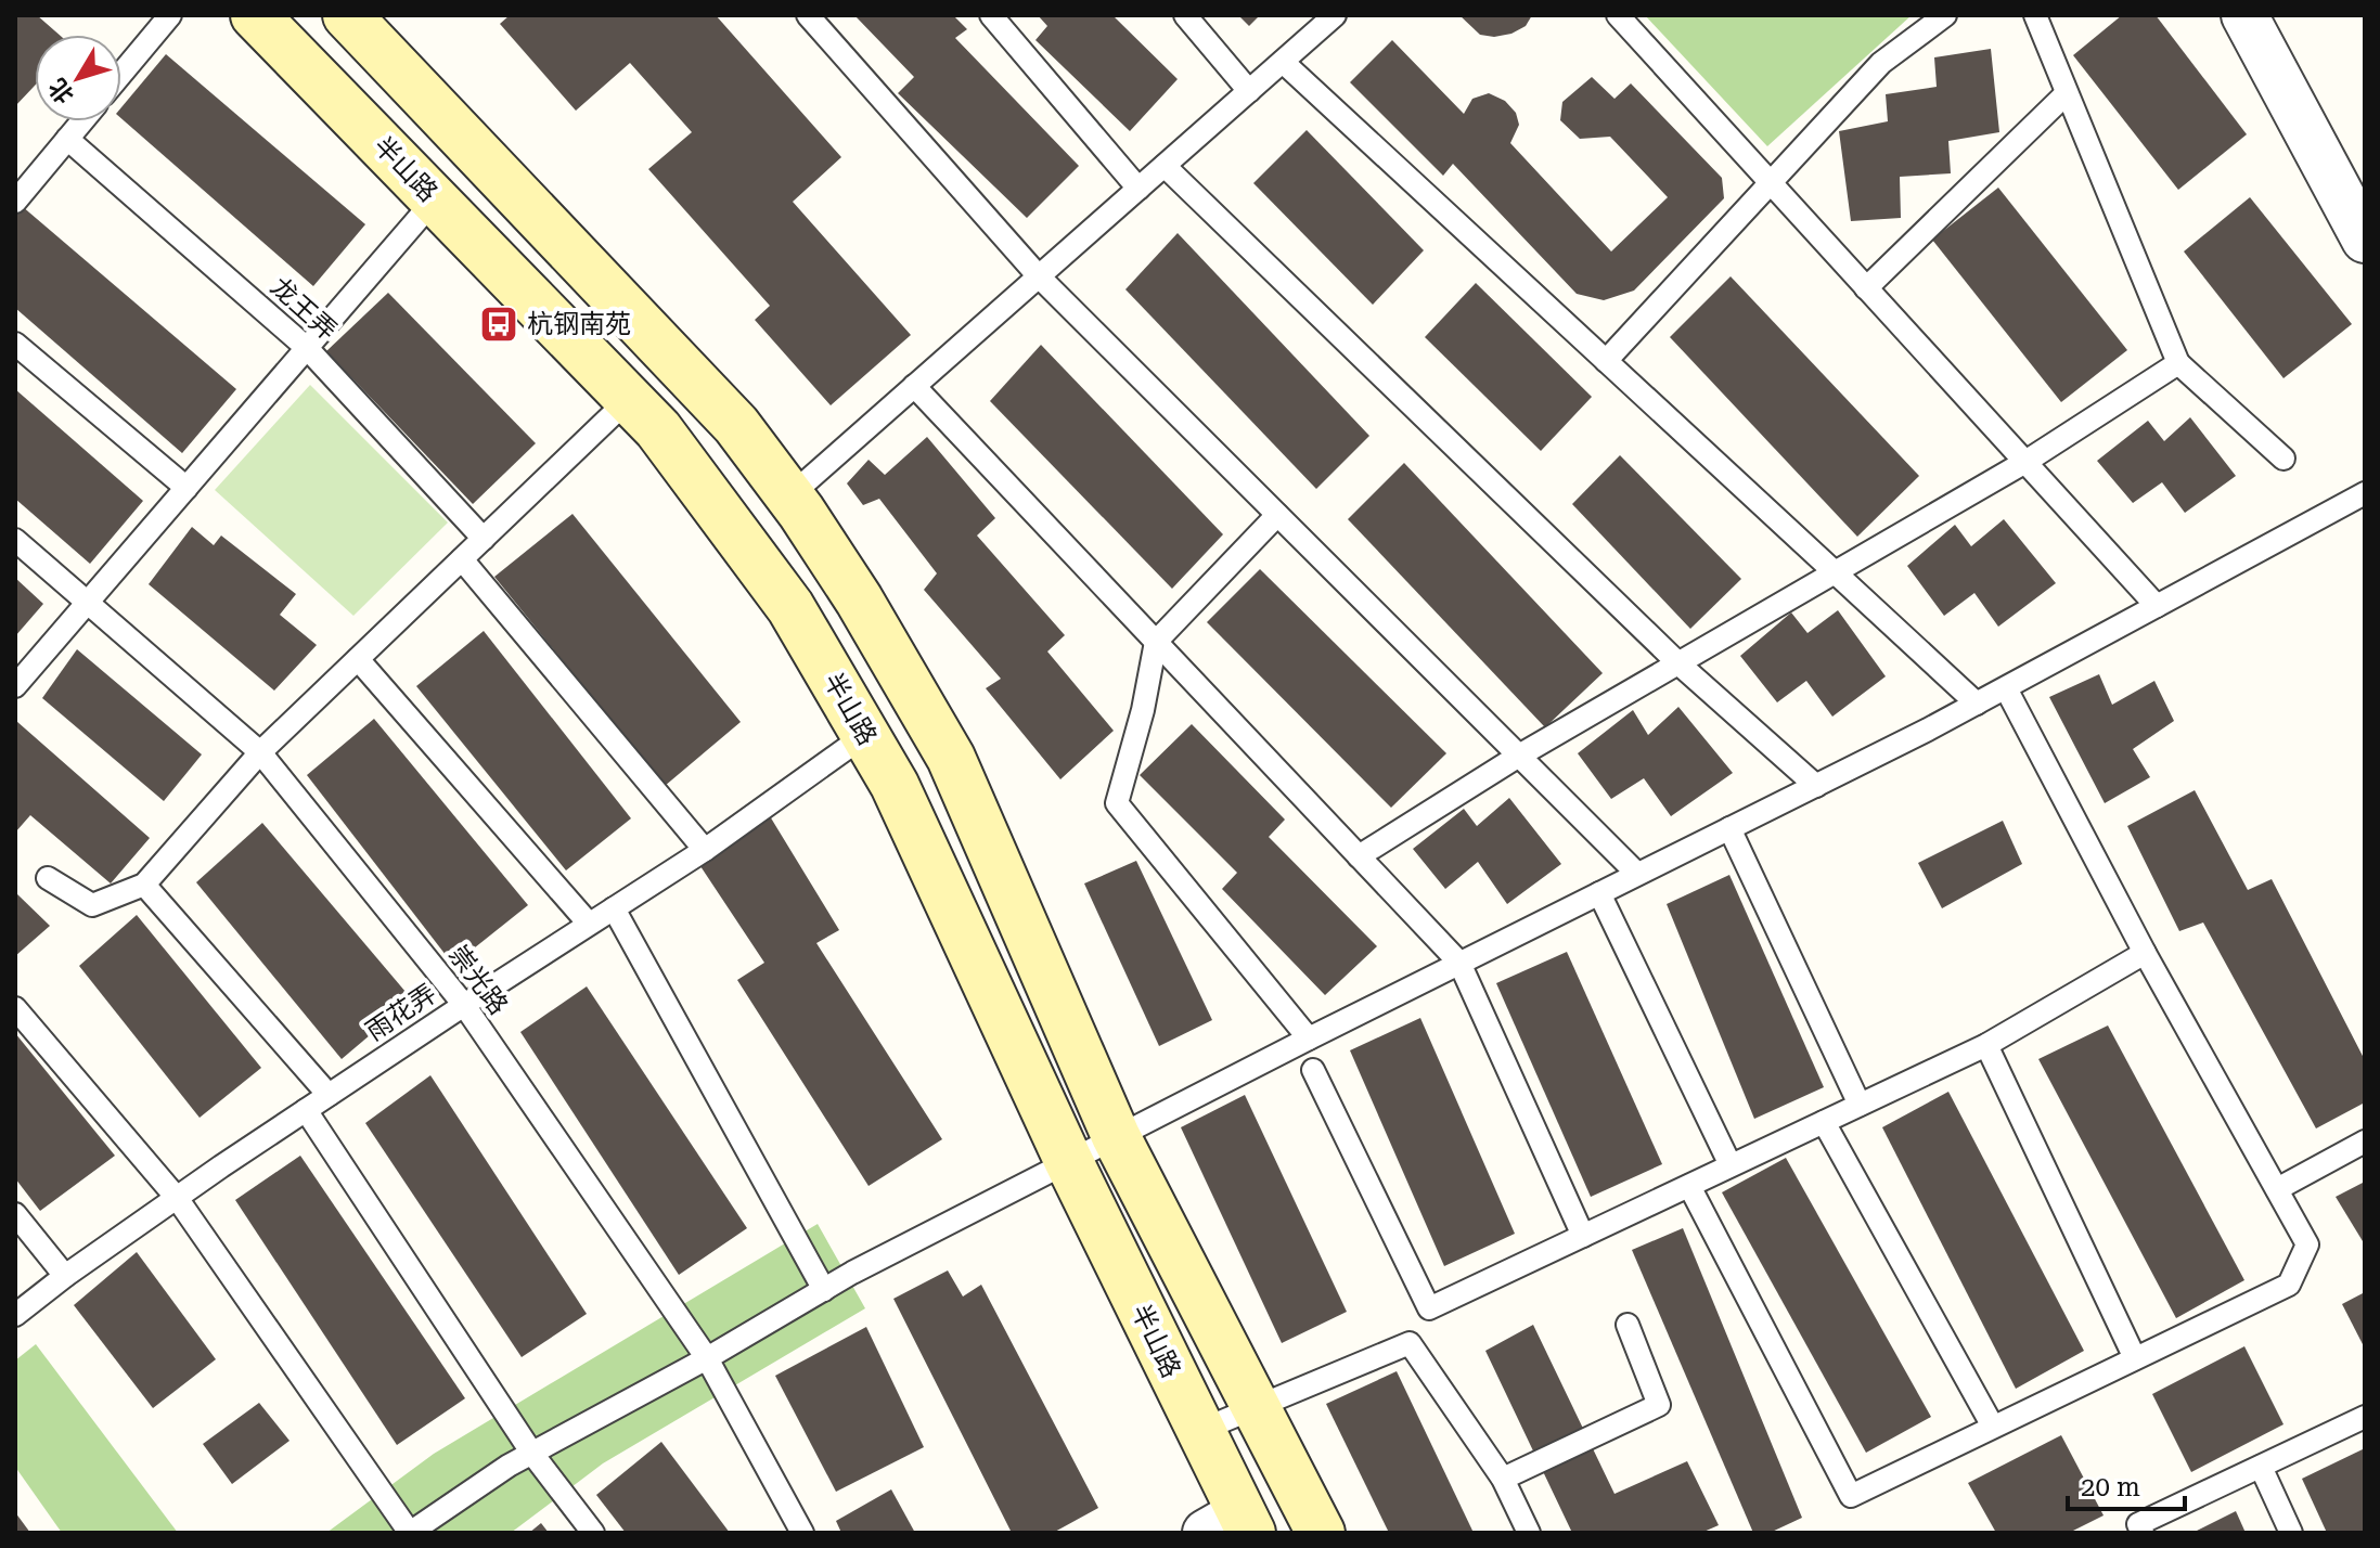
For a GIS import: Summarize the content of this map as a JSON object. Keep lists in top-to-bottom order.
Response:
{
  "streets": {
    "main road": ["半山路"],
    "lane": ["龙王弄", "崇光路", "雨花弄"]
  },
  "crossings": [
    ["半山路", "雨花弄"],
    ["崇光路", "雨花弄"]
  ],
  "places": {
    "bus stop": ["杭钢南苑"]
  },
  "scale_bar": "20 m",
  "north": "bottom left"
}
